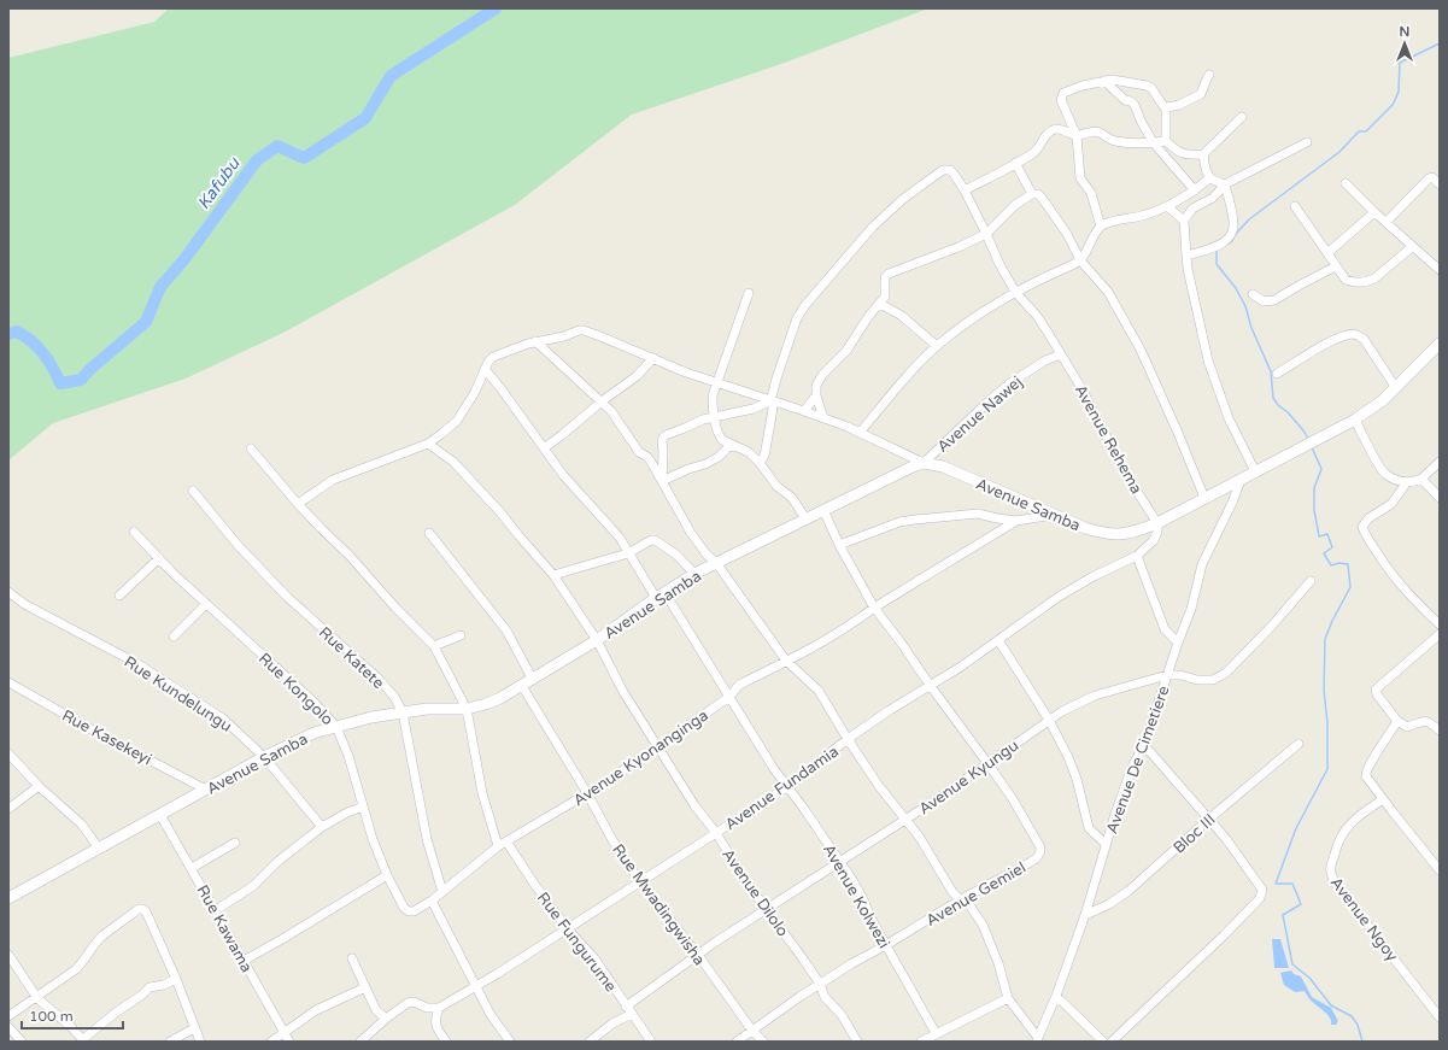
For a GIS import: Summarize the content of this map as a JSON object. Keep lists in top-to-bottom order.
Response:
{
  "streets": {
    "street": [
      "Avenue Nawej",
      "Avenue Rehema",
      "Avenue Samba",
      "Rue Katete",
      "Rue Kongolo",
      "Rue Kundelungu",
      "Rue Kasekeyi",
      "Avenue Kyonanginga",
      "Avenue De Cimetiere",
      "Avenue Kyungu",
      "Avenue Fundamia",
      "Bloc III",
      "Avenue Dilolo",
      "Avenue Gemiel",
      "Avenue Kolwezi",
      "Rue Mwadingwisha",
      "Avenue Ngoy",
      "Rue Kawama",
      "Rue Fungurume"
    ]
  },
  "crossings": [
    ["Avenue Nawej", "Avenue Rehema"],
    ["Avenue Nawej", "Avenue Samba"],
    ["Avenue Rehema", "Avenue Samba"],
    ["Avenue Rehema", "Avenue Fundamia"],
    ["Avenue Samba", "Rue Katete"],
    ["Avenue Samba", "Rue Kongolo"],
    ["Avenue Samba", "Rue Kundelungu"],
    ["Avenue Samba", "Rue Kasekeyi"],
    ["Avenue Samba", "Avenue De Cimetiere"],
    ["Avenue Samba", "Avenue Fundamia"],
    ["Avenue Samba", "Avenue Dilolo"],
    ["Avenue Samba", "Avenue Gemiel"],
    ["Avenue Samba", "Avenue Kolwezi"],
    ["Avenue Samba", "Rue Mwadingwisha"],
    ["Avenue Samba", "Rue Kawama"],
    ["Rue Katete", "Avenue Kyonanginga"],
    ["Rue Kongolo", "Avenue Kyonanginga"],
    ["Avenue Kyonanginga", "Avenue Dilolo"],
    ["Avenue Kyonanginga", "Avenue Gemiel"],
    ["Avenue Kyonanginga", "Avenue Kolwezi"],
    ["Avenue Kyonanginga", "Rue Mwadingwisha"],
    ["Avenue Kyonanginga", "Rue Fungurume"],
    ["Avenue De Cimetiere", "Avenue Kyungu"],
    ["Avenue De Cimetiere", "Bloc III"],
    ["Avenue Kyungu", "Avenue Dilolo"],
    ["Avenue Kyungu", "Avenue Gemiel"],
    ["Avenue Kyungu", "Avenue Kolwezi"],
    ["Avenue Kyungu", "Rue Mwadingwisha"],
    ["Avenue Kyungu", "Rue Fungurume"],
    ["Avenue Fundamia", "Avenue Dilolo"],
    ["Avenue Fundamia", "Avenue Gemiel"],
    ["Avenue Fundamia", "Avenue Kolwezi"],
    ["Avenue Fundamia", "Rue Mwadingwisha"],
    ["Avenue Fundamia", "Rue Fungurume"],
    ["Avenue Dilolo", "Avenue Gemiel"],
    ["Avenue Gemiel", "Avenue Kolwezi"],
    ["Avenue Gemiel", "Rue Mwadingwisha"]
  ],
  "water": ["Kafubu"],
  "scale_bar": "100 m",
  "north": "top"
}
